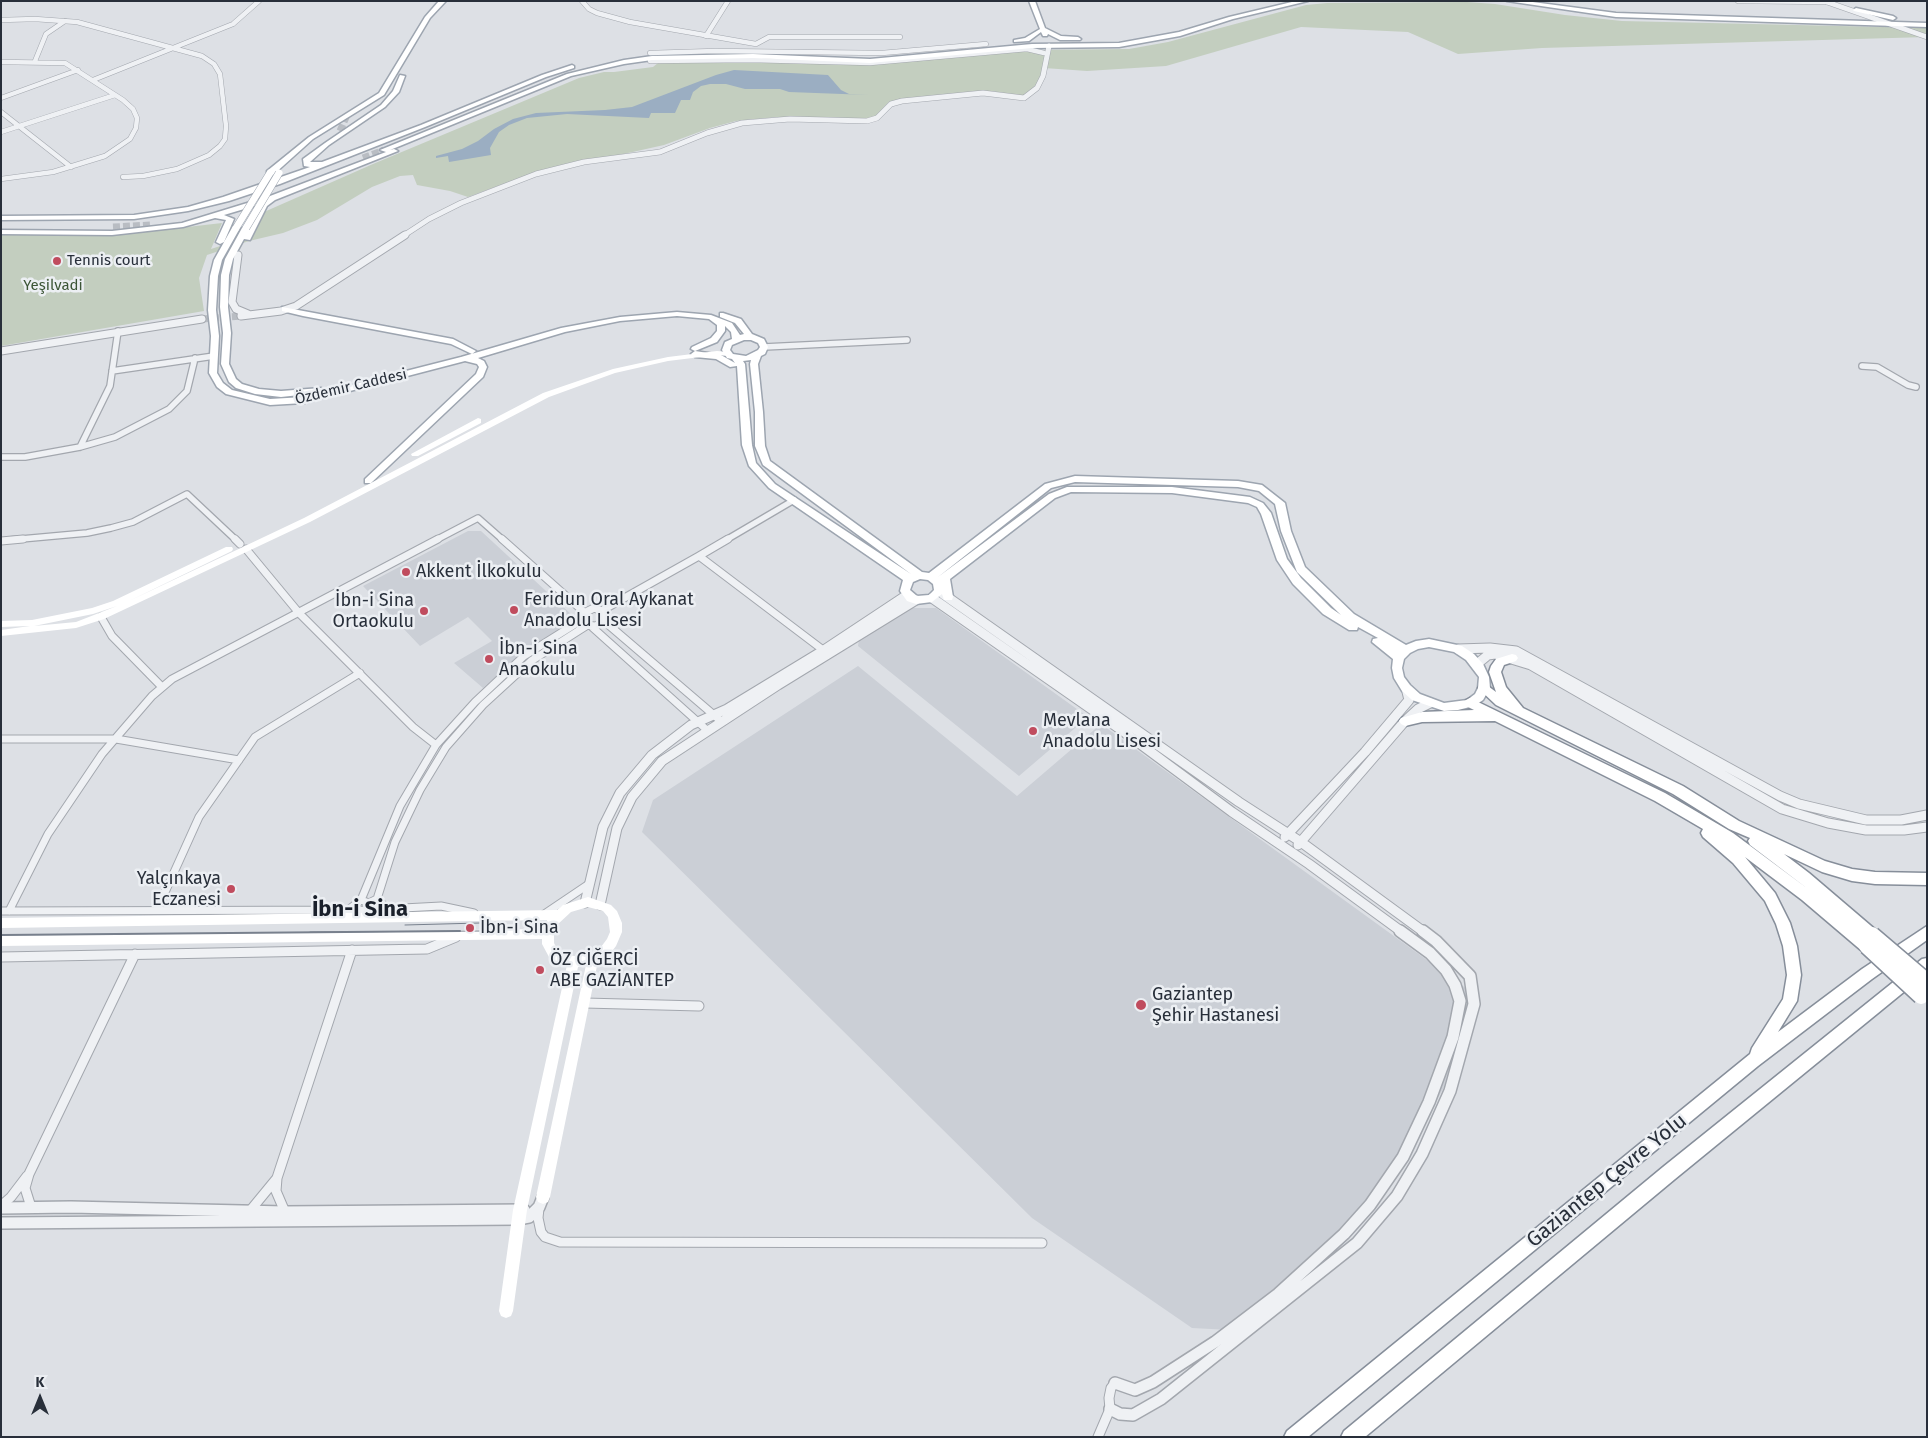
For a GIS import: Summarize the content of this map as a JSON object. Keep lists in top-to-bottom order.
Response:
{
  "streets": {
    "highway": ["Gaziantep Çevre Yolu"],
    "main road": ["Özdemir Caddesi"]
  },
  "districts": ["İbn-i Sina"],
  "parks": ["Yeşilvadi"],
  "places": [
    "Tennis court",
    "Akkent İlkokulu",
    "Feridun Oral Aykanat Anadolu Lisesi",
    "İbn-i Sina Ortaokulu",
    "İbn-i Sina Anaokulu",
    "Mevlana Anadolu Lisesi",
    "Yalçınkaya Eczanesi",
    "İbn-i Sina",
    "ÖZ CİĞERCİ ABE GAZİANTEP",
    "Gaziantep Şehir Hastanesi"
  ],
  "north": "top"
}
